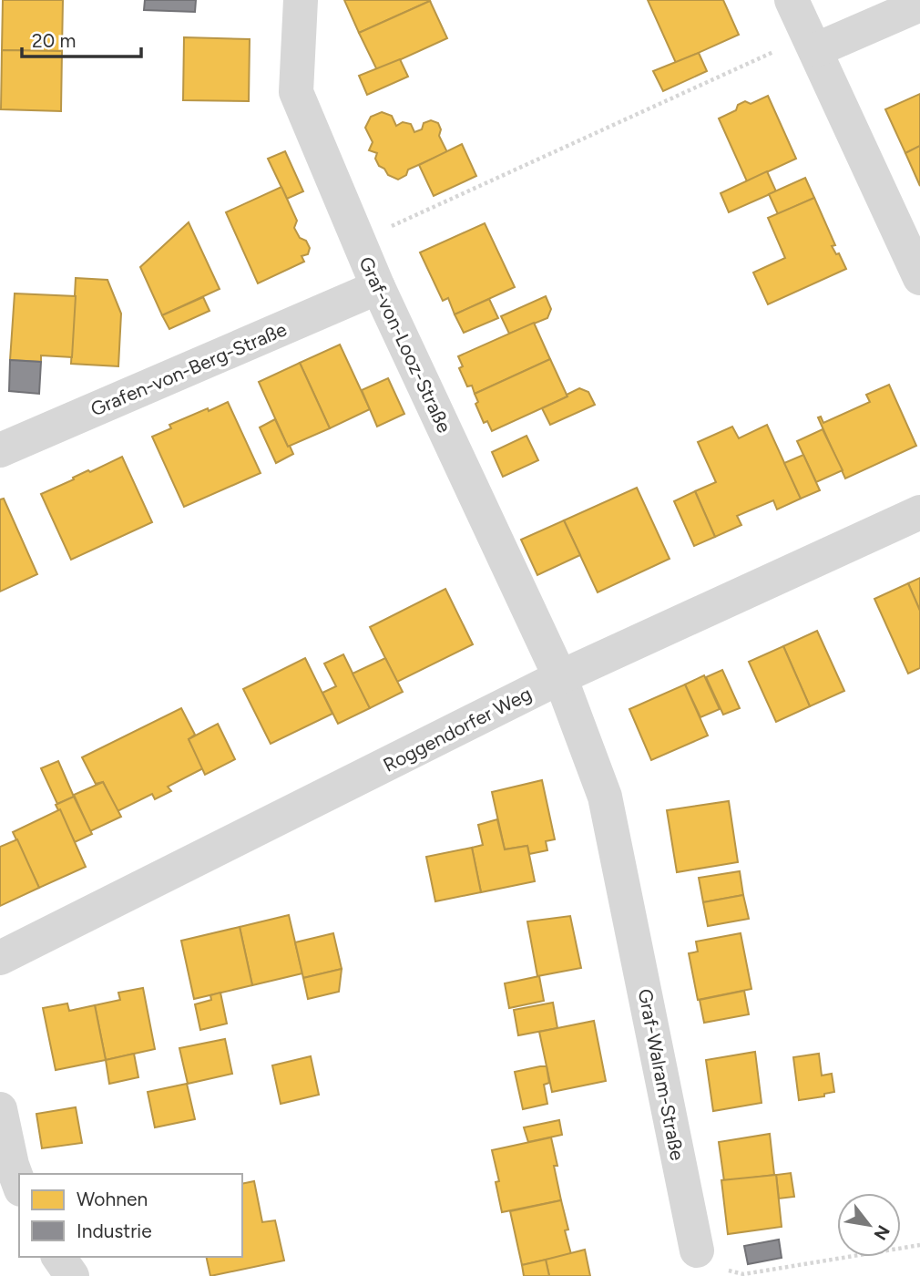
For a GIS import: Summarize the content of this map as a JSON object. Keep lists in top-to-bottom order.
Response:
{
  "streets": {
    "street": [
      "Graf-von-Looz-Straße",
      "Grafen-von-Berg-Straße",
      "Roggendorfer Weg",
      "Graf-Walram-Straße"
    ]
  },
  "crossings": [
    ["Graf-von-Looz-Straße", "Grafen-von-Berg-Straße"],
    ["Graf-von-Looz-Straße", "Roggendorfer Weg"],
    ["Graf-von-Looz-Straße", "Graf-Walram-Straße"],
    ["Roggendorfer Weg", "Graf-Walram-Straße"]
  ],
  "legend": ["Wohnen", "Industrie"],
  "scale_bar": "20 m",
  "north": "bottom right"
}
